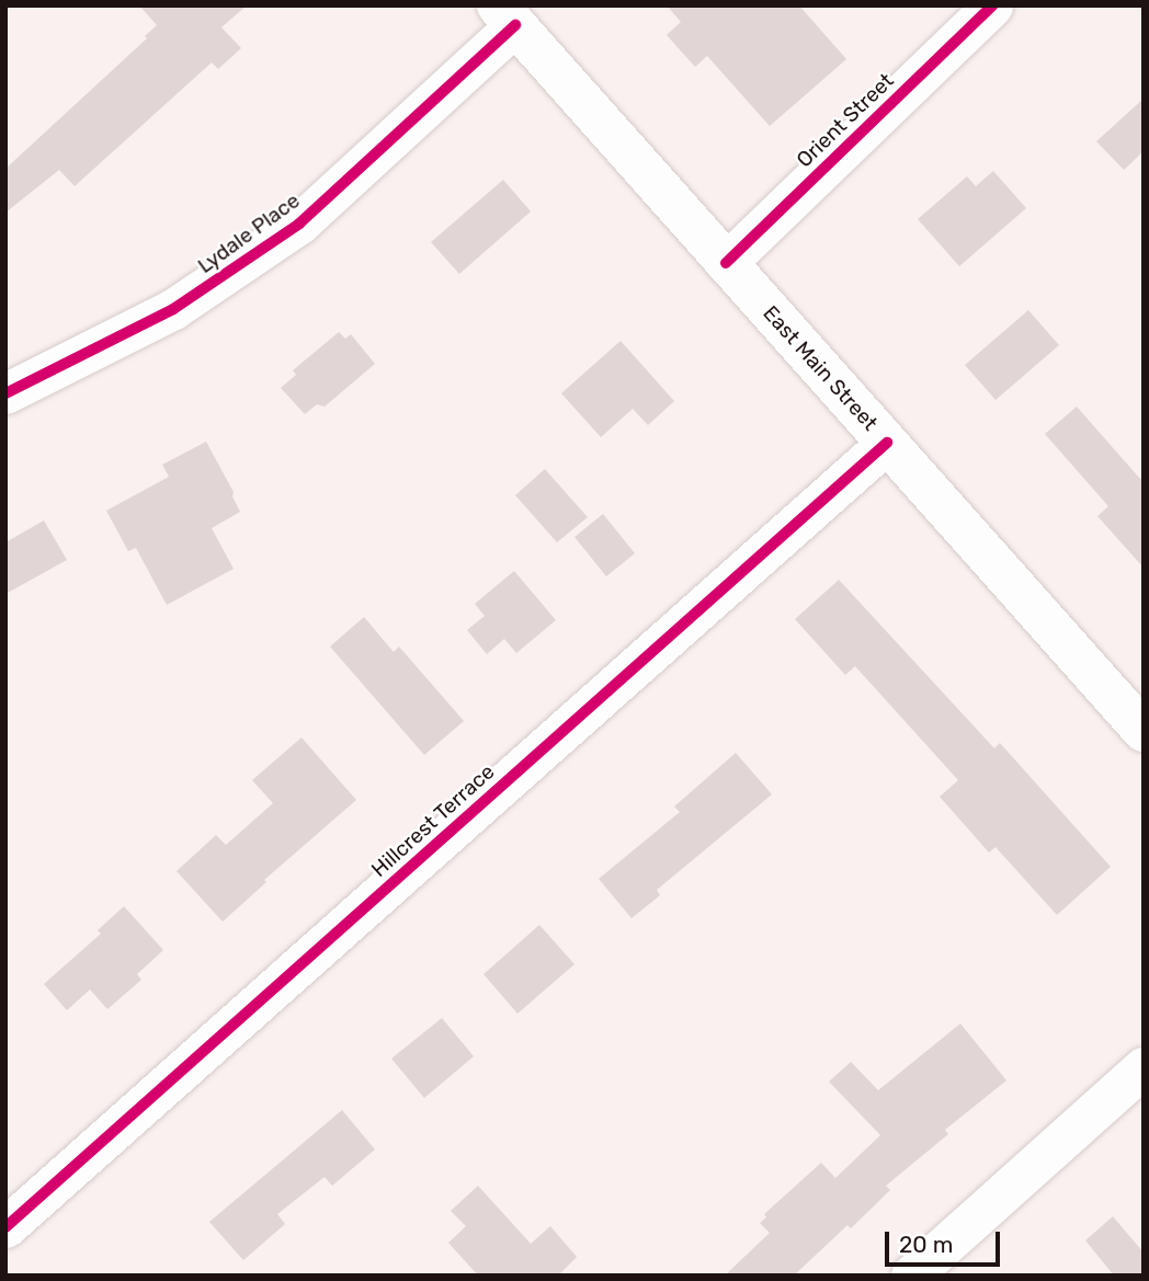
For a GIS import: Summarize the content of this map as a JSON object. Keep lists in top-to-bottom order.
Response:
{
  "streets": {
    "main road": ["East Main Street"],
    "street": ["Orient Street", "Lydale Place", "Hillcrest Terrace"]
  },
  "crossings": [
    ["Orient Street", "East Main Street"],
    ["Lydale Place", "East Main Street"],
    ["East Main Street", "Hillcrest Terrace"]
  ],
  "scale_bar": "20 m"
}
